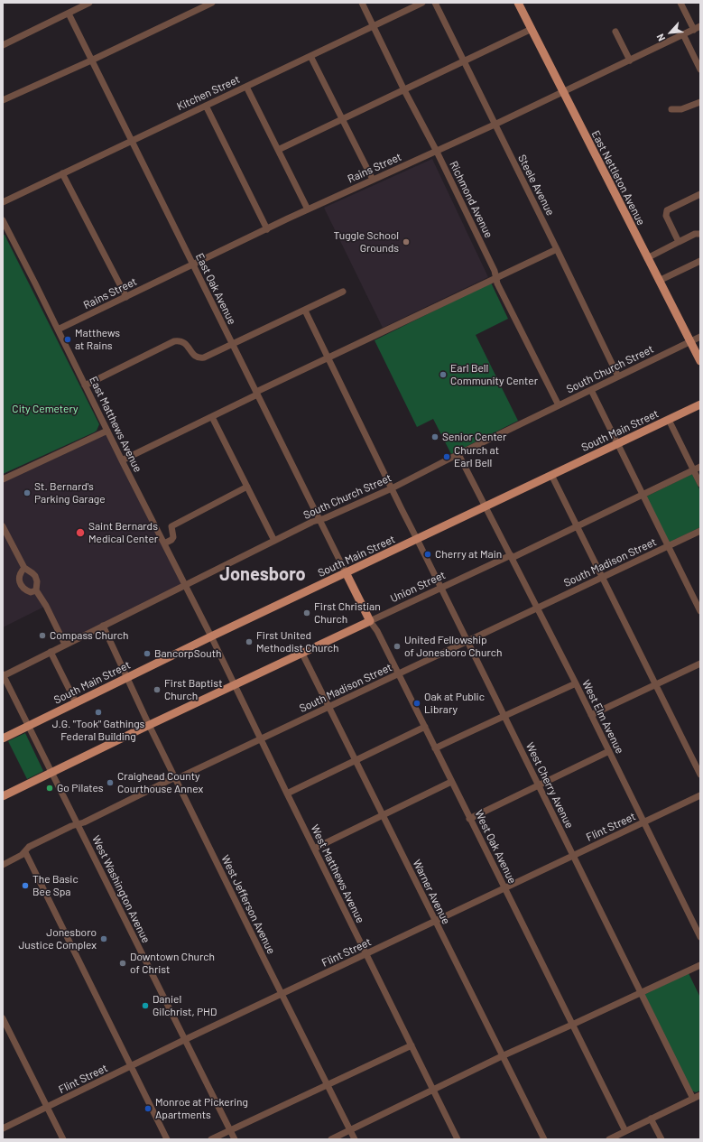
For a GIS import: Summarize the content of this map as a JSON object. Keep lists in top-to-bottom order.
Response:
{
  "streets": {
    "main road": [
      "East Nettleton Avenue",
      "South Main Street",
      "Union Street",
      "West Oak Avenue"
    ],
    "street": [
      "Kitchen Street",
      "Rains Street",
      "Steele Avenue",
      "Richmond Avenue",
      "East Oak Avenue",
      "South Church Street",
      "East Matthews Avenue",
      "South Madison Street",
      "West Elm Avenue",
      "West Cherry Avenue",
      "Flint Street",
      "West Matthews Avenue",
      "West Washington Avenue",
      "Warner Avenue",
      "West Jefferson Avenue"
    ]
  },
  "crossings": [
    ["Kitchen Street", "Richmond Avenue"],
    ["Kitchen Street", "East Oak Avenue"],
    ["Rains Street", "East Nettleton Avenue"],
    ["Rains Street", "Steele Avenue"],
    ["Rains Street", "Richmond Avenue"],
    ["Rains Street", "East Oak Avenue"],
    ["Rains Street", "East Matthews Avenue"],
    ["East Nettleton Avenue", "South Church Street"],
    ["Steele Avenue", "South Church Street"],
    ["Richmond Avenue", "South Church Street"],
    ["East Oak Avenue", "South Church Street"],
    ["East Oak Avenue", "South Main Street"],
    ["East Oak Avenue", "West Oak Avenue"],
    ["South Church Street", "East Matthews Avenue"],
    ["South Church Street", "West Elm Avenue"],
    ["South Church Street", "West Cherry Avenue"],
    ["South Church Street", "West Washington Avenue"],
    ["South Church Street", "West Jefferson Avenue"],
    ["East Matthews Avenue", "South Main Street"],
    ["East Matthews Avenue", "West Matthews Avenue"],
    ["South Main Street", "West Elm Avenue"],
    ["South Main Street", "West Cherry Avenue"],
    ["South Main Street", "West Oak Avenue"],
    ["South Main Street", "West Matthews Avenue"],
    ["South Main Street", "West Washington Avenue"],
    ["South Main Street", "West Jefferson Avenue"],
    ["South Madison Street", "West Elm Avenue"],
    ["South Madison Street", "West Cherry Avenue"],
    ["South Madison Street", "West Oak Avenue"],
    ["South Madison Street", "West Matthews Avenue"],
    ["South Madison Street", "West Washington Avenue"],
    ["South Madison Street", "Warner Avenue"],
    ["South Madison Street", "West Jefferson Avenue"],
    ["Union Street", "West Elm Avenue"],
    ["Union Street", "West Cherry Avenue"],
    ["Union Street", "West Oak Avenue"],
    ["Union Street", "West Matthews Avenue"],
    ["Union Street", "West Washington Avenue"],
    ["Union Street", "Warner Avenue"],
    ["Union Street", "West Jefferson Avenue"],
    ["West Elm Avenue", "Flint Street"],
    ["West Cherry Avenue", "Flint Street"],
    ["Flint Street", "West Oak Avenue"],
    ["Flint Street", "West Matthews Avenue"],
    ["Flint Street", "West Washington Avenue"],
    ["Flint Street", "Warner Avenue"],
    ["Flint Street", "West Jefferson Avenue"]
  ],
  "districts": ["Jonesboro"],
  "parks": ["City Cemetery"],
  "places": [
    "Tuggle School Grounds",
    "Matthews at Rains",
    "Earl Bell Community Center",
    "Senior Center",
    "Church at Earl Bell",
    "St. Bernard's Parking Garage",
    "Saint Bernards Medical Center",
    "Cherry at Main",
    "First Christian Church",
    "Compass Church",
    "First United Methodist Church",
    "United Fellowship of Jonesboro Church",
    "BancorpSouth",
    "First Baptist Church",
    "Oak at Public Library",
    "J.G. \"Took\" Gathings Federal Building",
    "Craighead County Courthouse Annex",
    "Go Pilates",
    "The Basic Bee Spa",
    "Jonesboro Justice Complex",
    "Downtown Church of Christ",
    "Daniel Gilchrist, PHD",
    "Monroe at Pickering Apartments"
  ],
  "north": "bottom left"
}
